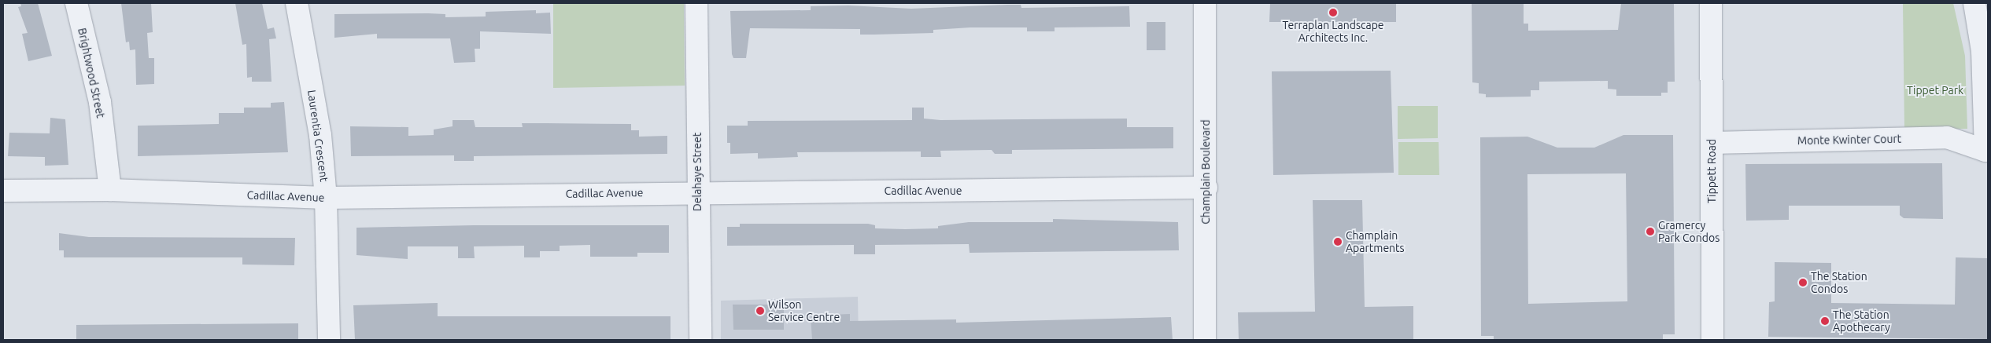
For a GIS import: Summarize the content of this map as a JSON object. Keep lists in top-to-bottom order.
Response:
{
  "streets": {
    "street": [
      "Brightwood Street",
      "Laurentia Crescent",
      "Monte Kwinter Court",
      "Tippett Road",
      "Delahaye Street",
      "Champlain Boulevard",
      "Cadillac Avenue"
    ]
  },
  "crossings": [
    ["Brightwood Street", "Cadillac Avenue"],
    ["Laurentia Crescent", "Cadillac Avenue"],
    ["Monte Kwinter Court", "Tippett Road"],
    ["Delahaye Street", "Cadillac Avenue"],
    ["Champlain Boulevard", "Cadillac Avenue"]
  ],
  "parks": ["Tippet Park"],
  "places": [
    "Terraplan Landscape Architects Inc.",
    "Gramercy Park Condos",
    "Champlain Apartments",
    "The Station Condos",
    "Wilson Service Centre",
    "The Station Apothecary"
  ]
}
